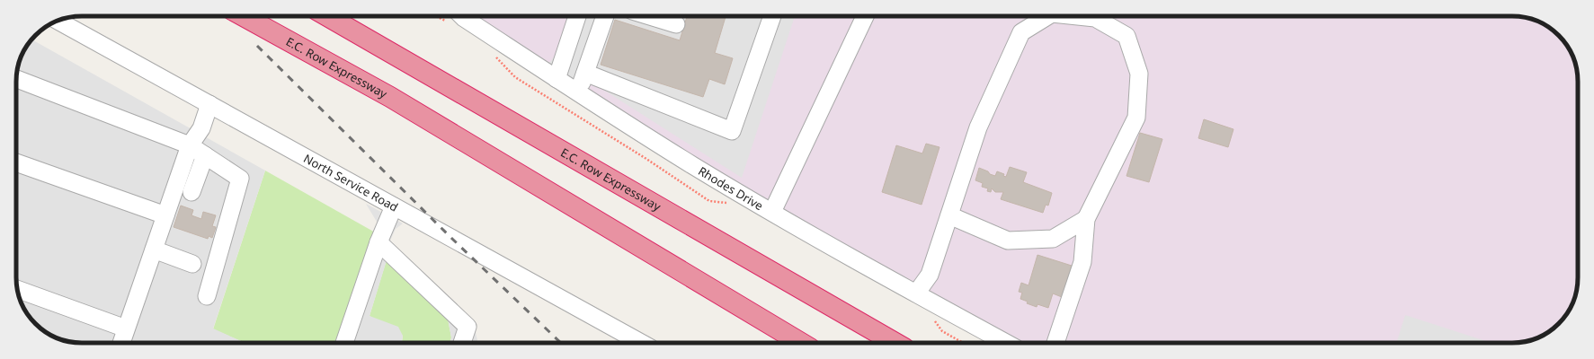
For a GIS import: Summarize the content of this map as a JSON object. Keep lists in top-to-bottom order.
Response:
{
  "streets": {
    "highway": ["E.C. Row Expressway"],
    "street": ["North Service Road", "Rhodes Drive"]
  }
}
